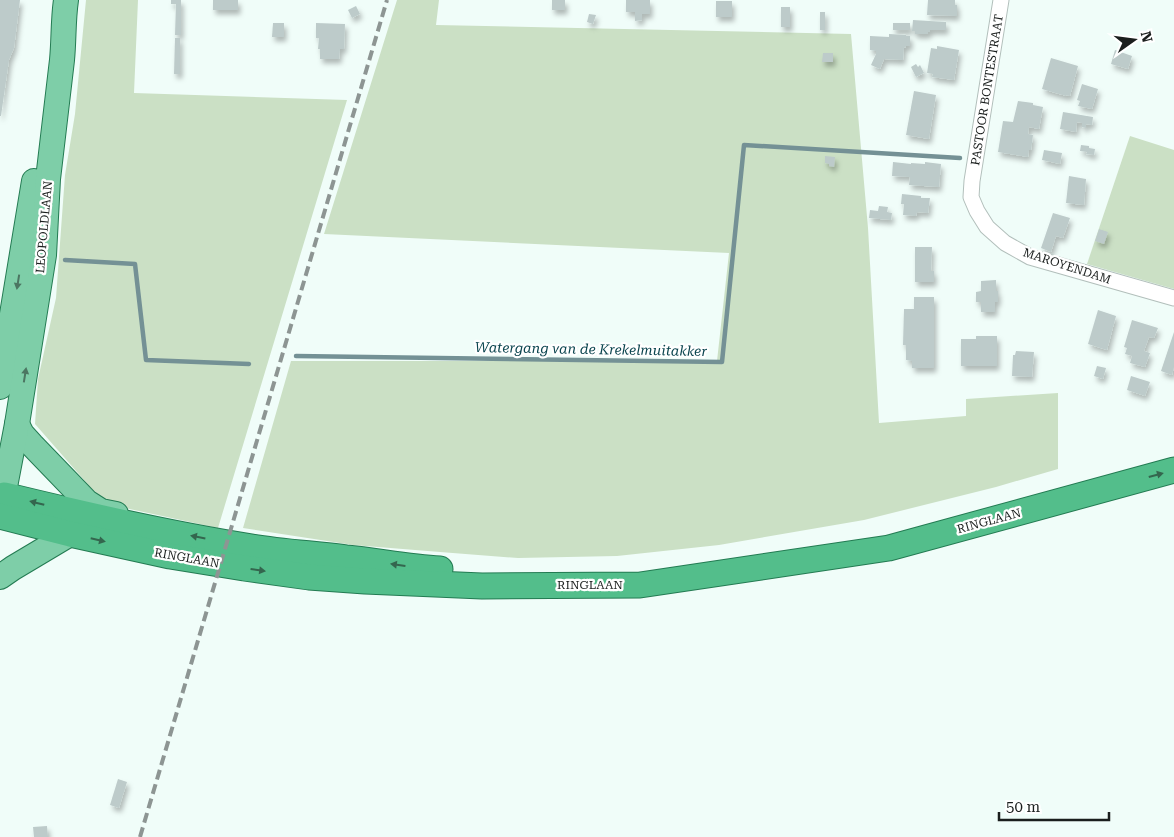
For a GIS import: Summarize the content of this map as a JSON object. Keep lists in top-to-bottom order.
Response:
{
  "streets": {
    "highway": ["RINGLAAN"],
    "main road": ["LEOPOLDLAAN"],
    "street": ["PASTOOR BONTESTRAAT", "MAROYENDAM"]
  },
  "crossings": [
    ["PASTOOR BONTESTRAAT", "MAROYENDAM"],
    ["LEOPOLDLAAN", "RINGLAAN"]
  ],
  "water": ["Watergang van de Krekelmuitakker"],
  "scale_bar": "50 m",
  "north": "right"
}
